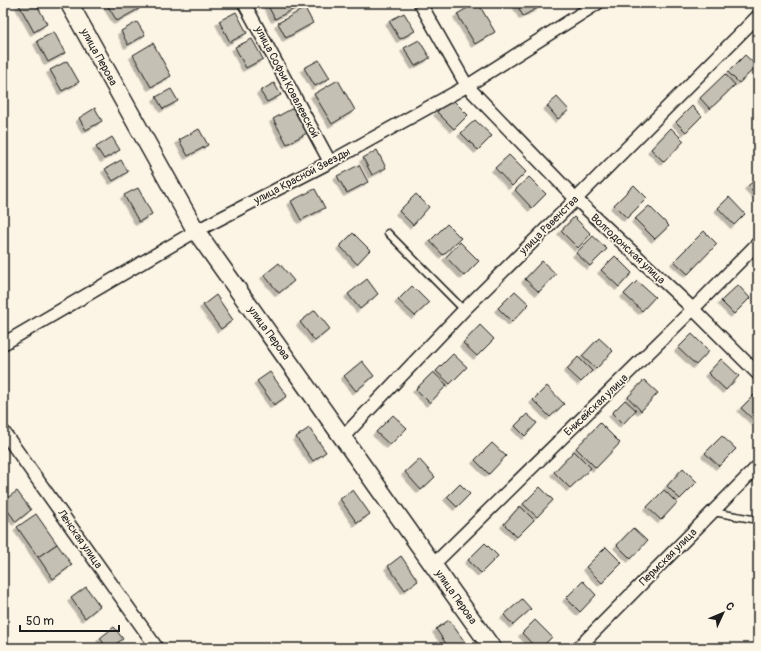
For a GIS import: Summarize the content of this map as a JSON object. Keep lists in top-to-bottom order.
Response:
{
  "streets": {
    "main road": ["улица Перова"],
    "street": [
      "улица Софьи Ковалевской",
      "улица Красной Звезды",
      "улица Равенства",
      "Волгодонская улица",
      "Енисейская улица",
      "Ленская улица",
      "Пермская улица"
    ]
  },
  "crossings": [
    ["улица Перова", "улица Красной Звезды"],
    ["улица Перова", "улица Равенства"],
    ["улица Перова", "Енисейская улица"],
    ["улица Софьи Ковалевской", "улица Красной Звезды"],
    ["улица Красной Звезды", "Волгодонская улица"],
    ["улица Равенства", "Волгодонская улица"],
    ["Волгодонская улица", "Енисейская улица"]
  ],
  "scale_bar": "50 m",
  "north": "top right"
}
